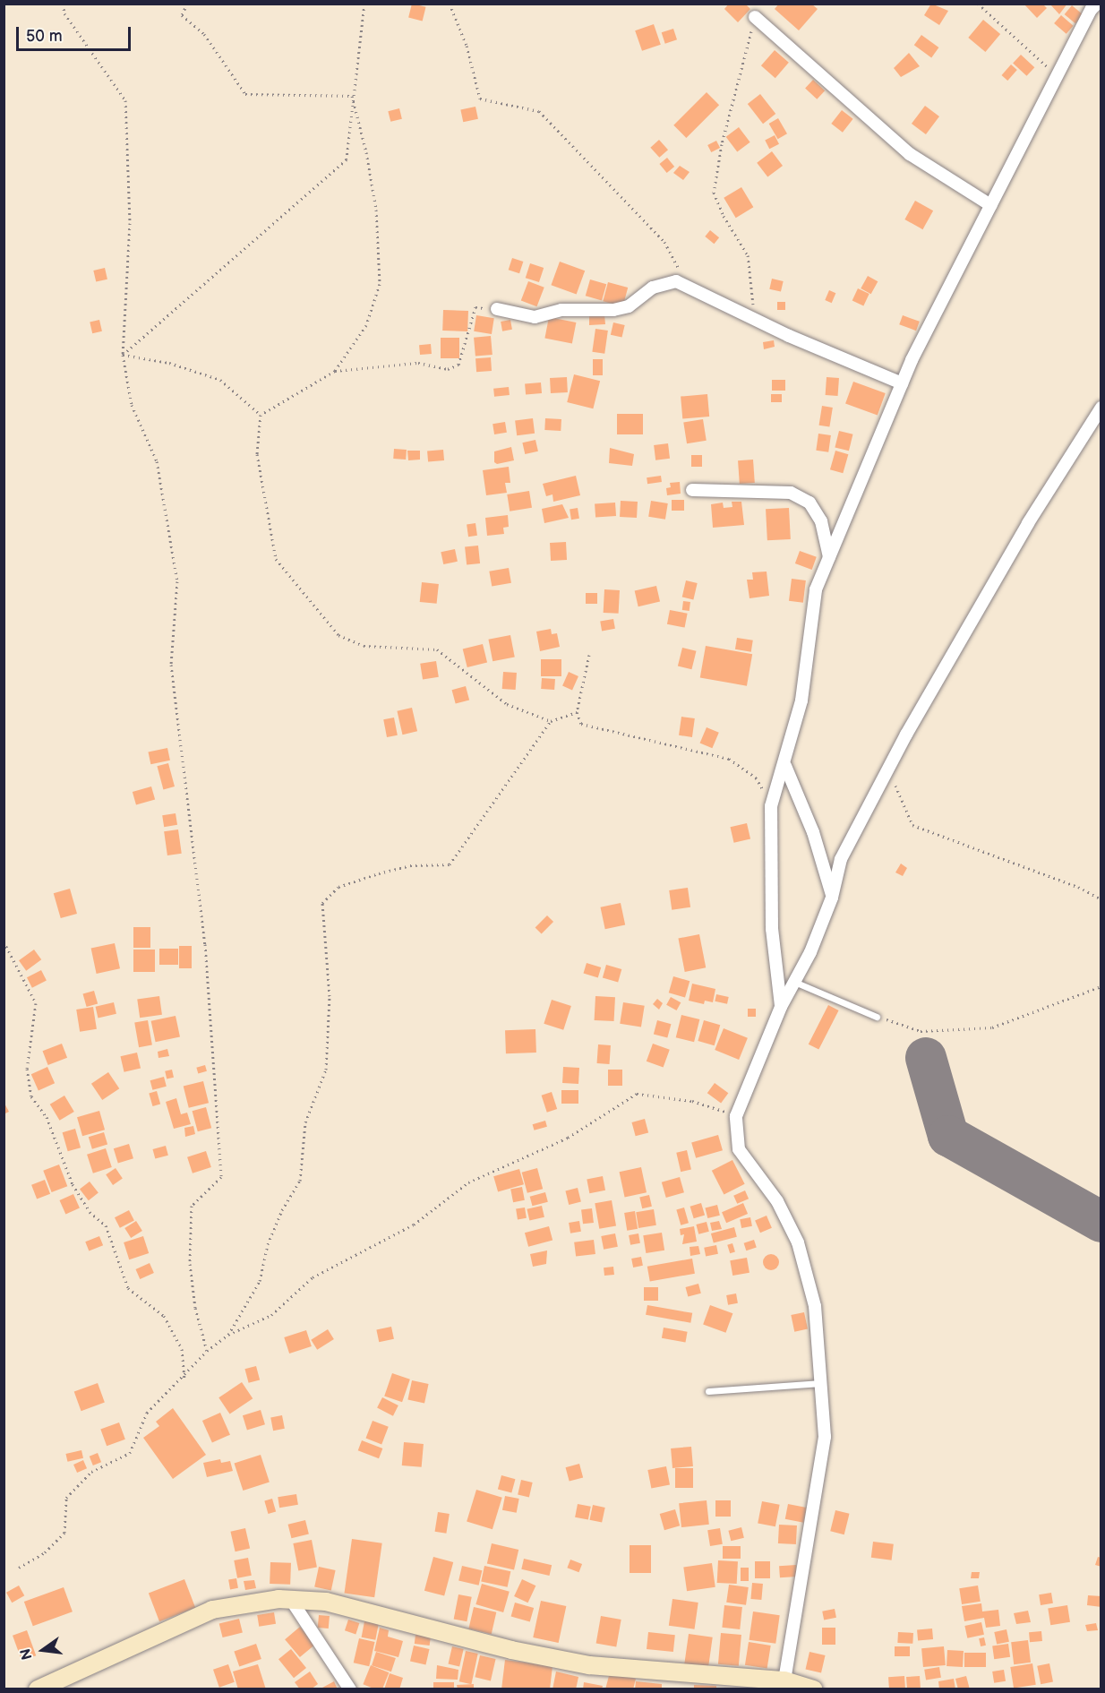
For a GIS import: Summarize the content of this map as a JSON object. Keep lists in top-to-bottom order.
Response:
{
  "scale_bar": "50 m",
  "north": "left"
}
